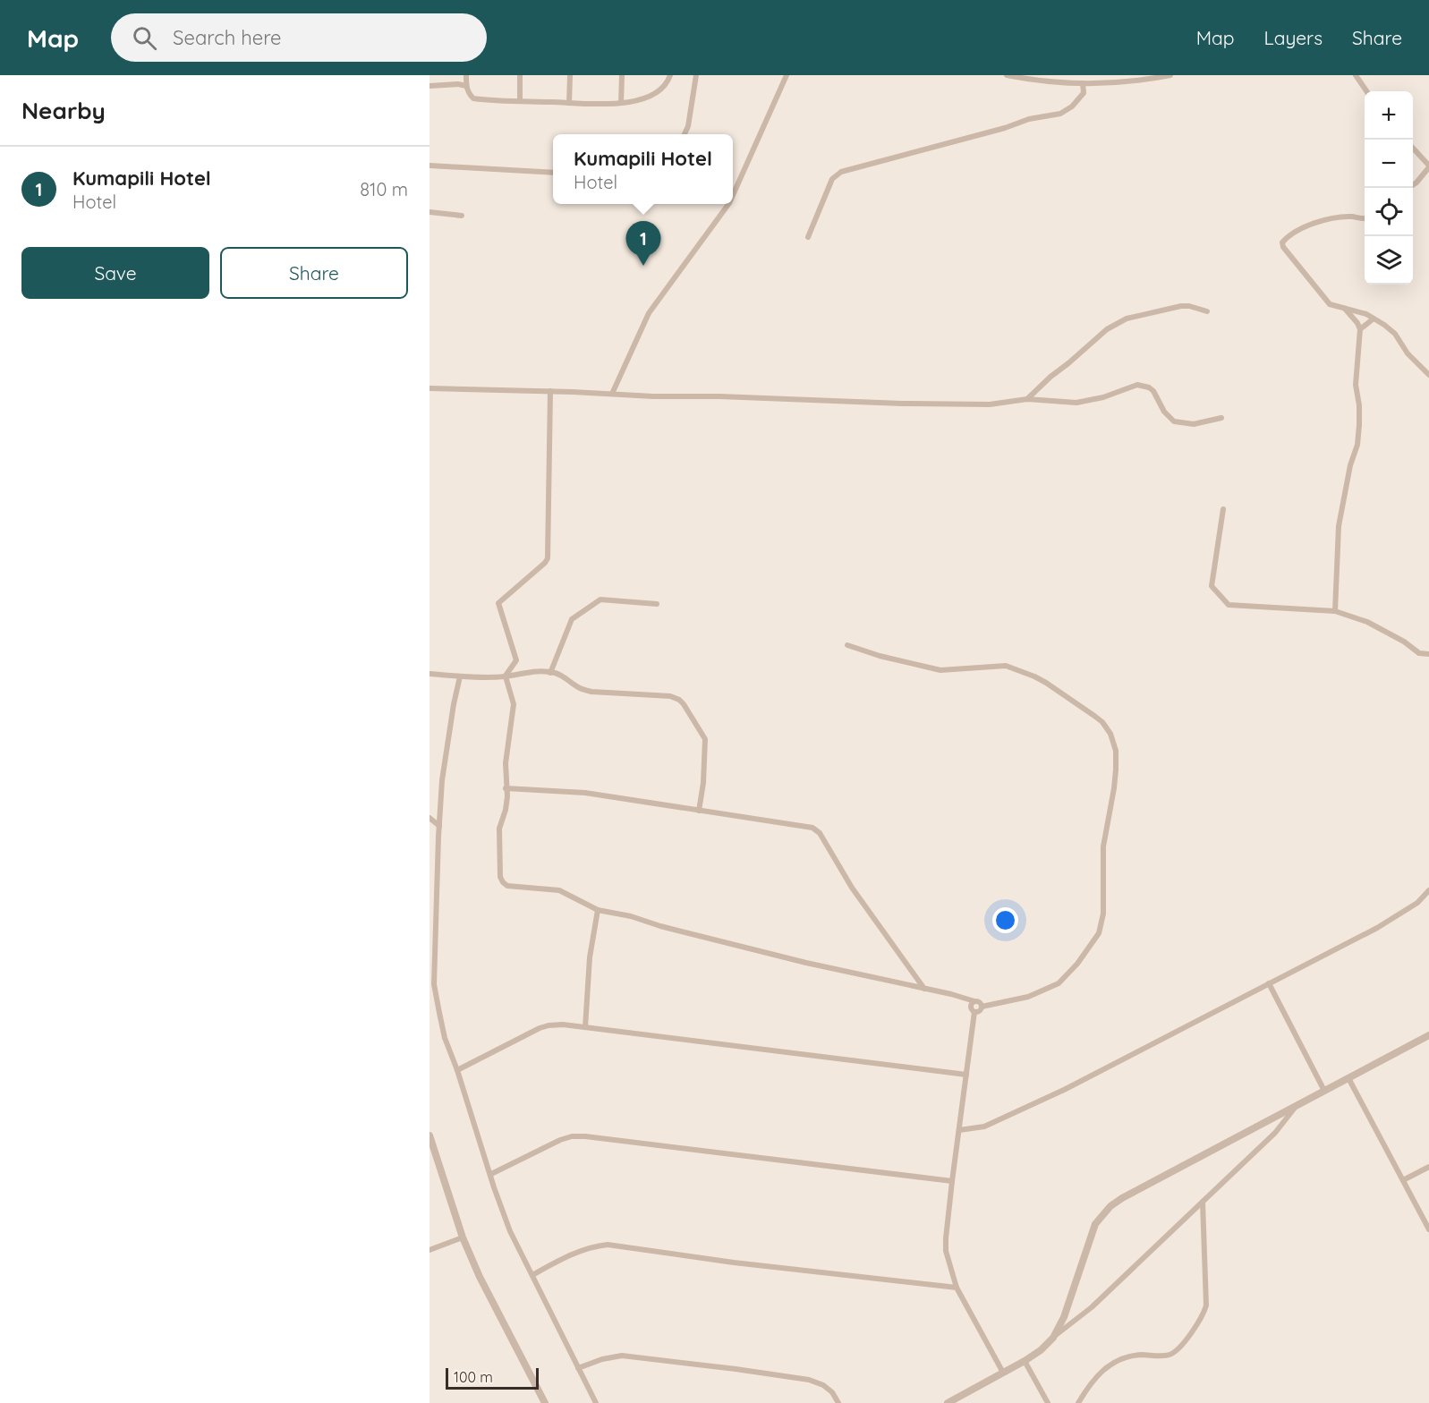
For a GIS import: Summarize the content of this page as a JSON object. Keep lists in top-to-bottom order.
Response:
{
  "scale_bar": "100 m",
  "page": {
    "header": "Map",
    "search": "Search here",
    "nav": ["Map", "Layers", "Share"],
    "heading": "Nearby",
    "map_buttons": ["+", "−"],
    "popup": ["Kumapili Hotel", "Hotel"],
    "list": [
      {
        "mark": "1",
        "name": "Kumapili Hotel",
        "note": "Hotel",
        "value": "810 m"
      }
    ],
    "pins": "1",
    "buttons": ["Save", "Share"],
    "scale": "100 m"
  }
}
